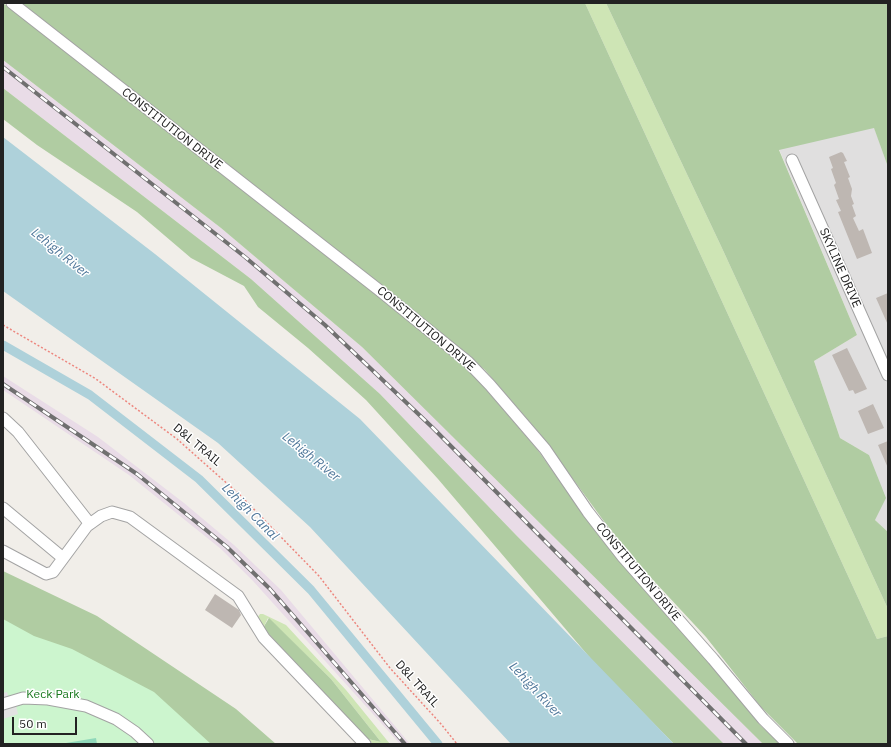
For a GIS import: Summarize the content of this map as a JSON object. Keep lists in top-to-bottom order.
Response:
{
  "streets": {
    "street": ["CONSTITUTION DRIVE", "SKYLINE DRIVE"],
    "path": ["D&L TRAIL"]
  },
  "water": ["Lehigh River", "Lehigh Canal"],
  "parks": ["Keck Park"],
  "scale_bar": "50 m"
}
